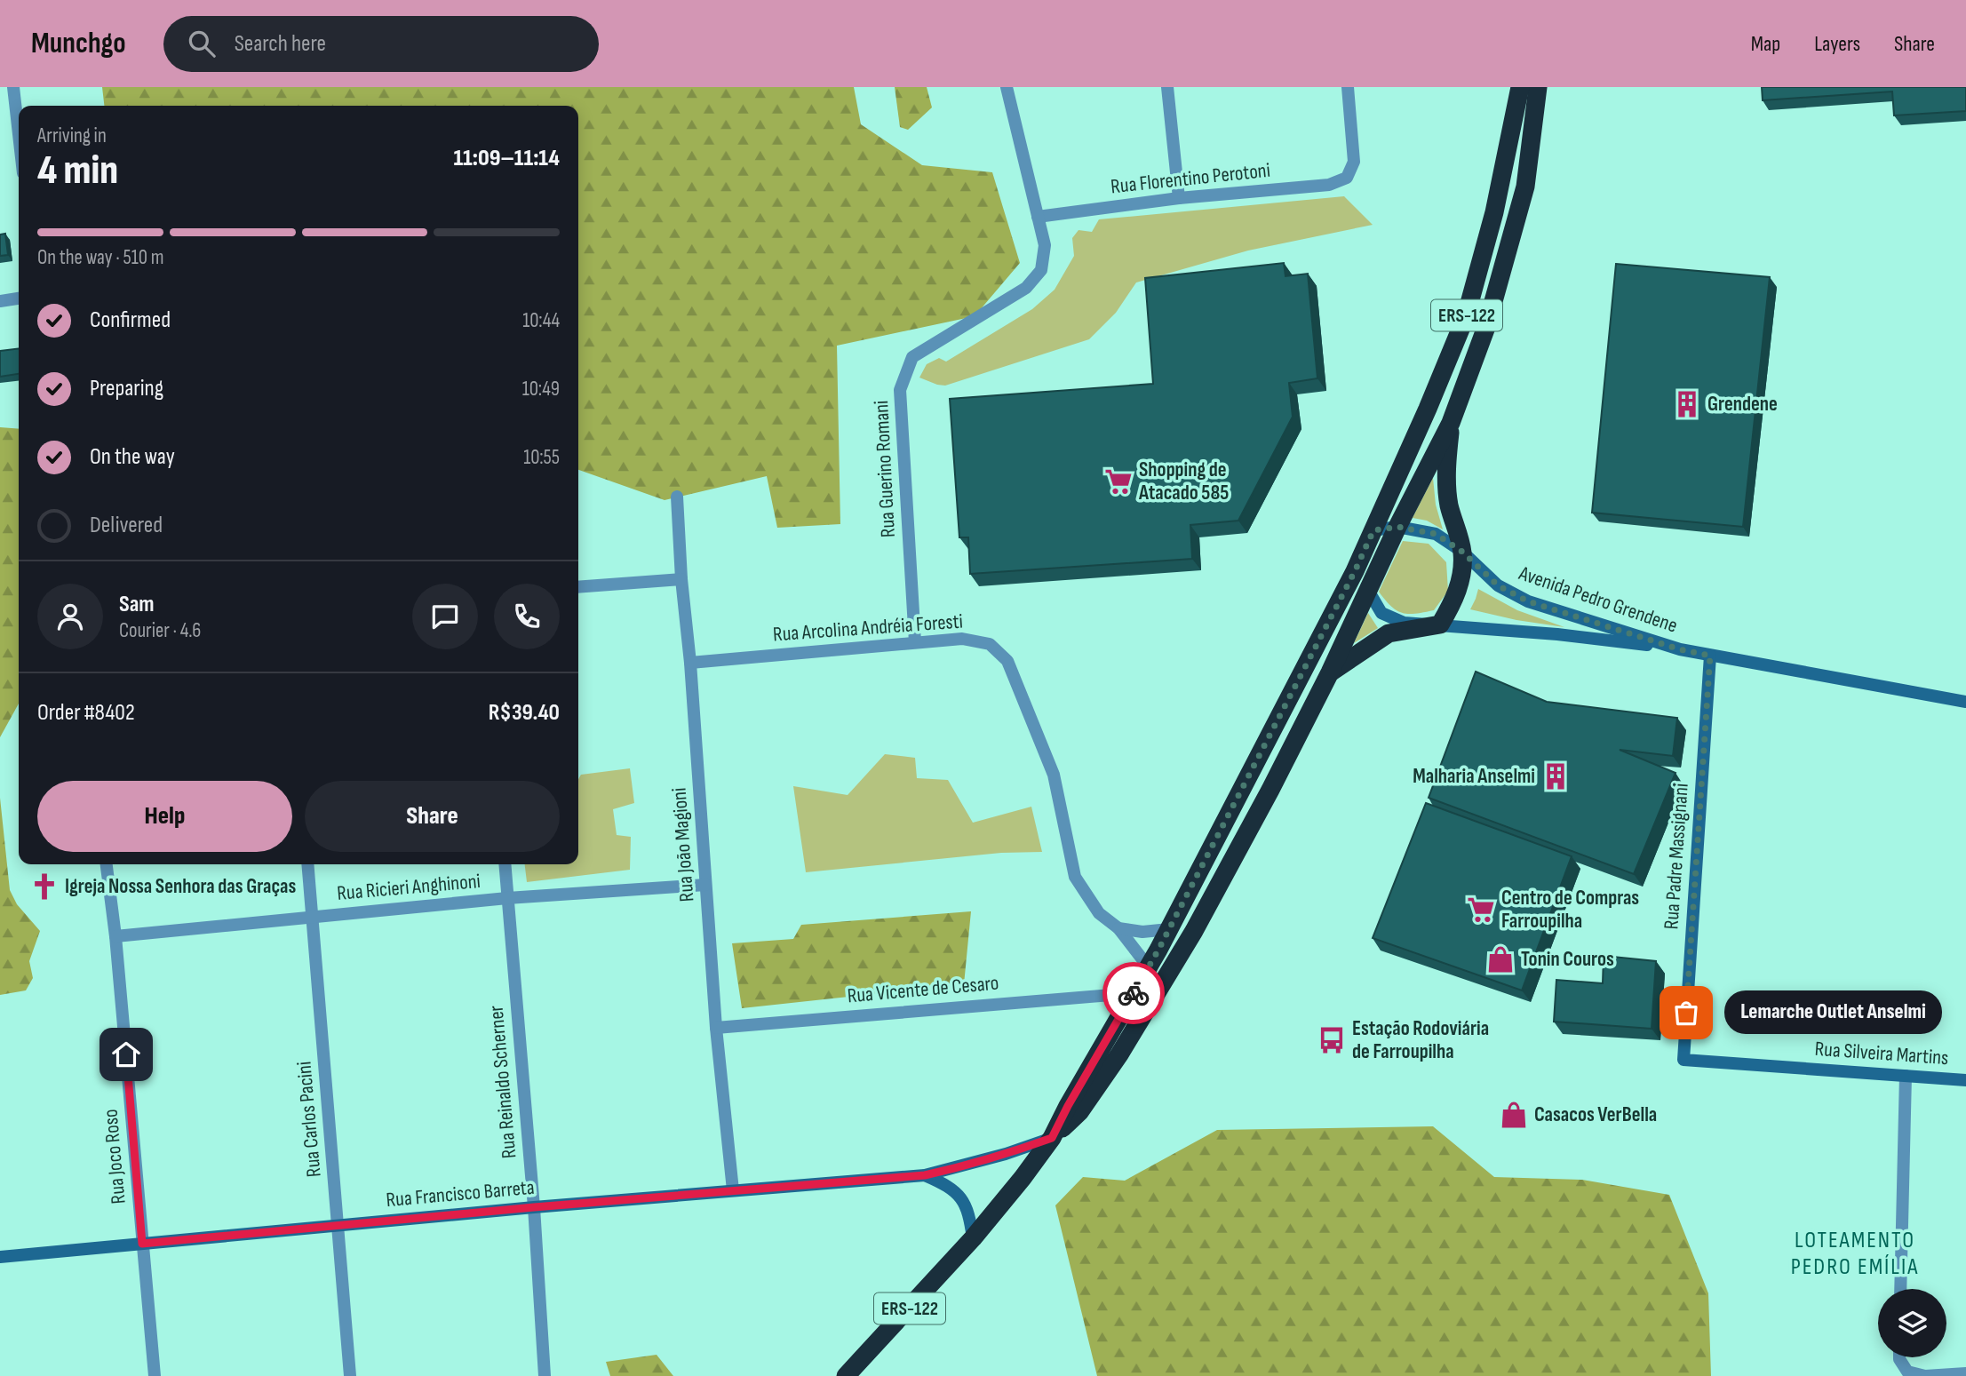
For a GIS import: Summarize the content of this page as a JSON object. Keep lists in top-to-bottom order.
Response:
{
  "streets": {
    "highway": ["ERS-122"],
    "street": [
      "Rua Florentino Perotoni",
      "Rua Guerino Romani",
      "Avenida Pedro Grendene",
      "Rua Arcolina Andréia Foresti",
      "Rua João Magioni",
      "Rua Padre Massignani",
      "Rua Ricieri Anghinoni",
      "Rua Vicente de Cesaro",
      "Rua Silveira Martins",
      "Rua Reinaldo Scherner",
      "Rua Carlos Pacini",
      "Rua Joco Roso",
      "Rua Francisco Barreta"
    ]
  },
  "crossings": [
    ["Rua Florentino Perotoni", "Rua Guerino Romani"],
    ["ERS-122", "Avenida Pedro Grendene"],
    ["ERS-122", "Rua Arcolina Andréia Foresti"],
    ["ERS-122", "Rua Vicente de Cesaro"],
    ["ERS-122", "Rua Francisco Barreta"],
    ["Rua Guerino Romani", "Rua Arcolina Andréia Foresti"],
    ["Avenida Pedro Grendene", "Rua Padre Massignani"],
    ["Rua Arcolina Andréia Foresti", "Rua João Magioni"],
    ["Rua João Magioni", "Rua Ricieri Anghinoni"],
    ["Rua João Magioni", "Rua Vicente de Cesaro"],
    ["Rua João Magioni", "Rua Francisco Barreta"],
    ["Rua Padre Massignani", "Rua Silveira Martins"],
    ["Rua Ricieri Anghinoni", "Rua Reinaldo Scherner"],
    ["Rua Ricieri Anghinoni", "Rua Carlos Pacini"],
    ["Rua Ricieri Anghinoni", "Rua Joco Roso"],
    ["Rua Reinaldo Scherner", "Rua Francisco Barreta"],
    ["Rua Carlos Pacini", "Rua Francisco Barreta"],
    ["Rua Joco Roso", "Rua Francisco Barreta"]
  ],
  "districts": ["LOTEAMENTO PEDRO EMÍLIA"],
  "places": {
    "building": ["Grendene", "Malharia Anselmi"],
    "supermarket": ["Shopping de Atacado 585", "Centro de Compras Farroupilha"],
    "church": ["Igreja Nossa Senhora das Graças"],
    "shop": ["Tonin Couros", "Casacos VerBella"],
    "other": ["Lemarche Outlet Anselmi"],
    "bus stop": ["Estação Rodoviária de Farroupilha"]
  },
  "page": {
    "header": "Munchgo",
    "search": "Search here",
    "nav": ["Map", "Layers", "Share"],
    "heading": ["4 min", "Arriving in", "11:09–11:14"],
    "panel": [
      "Sam",
      "Courier · 4.6",
      "Order #8402",
      "R$39.40"
    ],
    "bar": "On the way · 510 m",
    "list": [
      ["Confirmed", "10:44"],
      ["Preparing", "10:49"],
      ["On the way", "10:55"],
      "Delivered"
    ],
    "buttons": ["Help", "Share"],
    "bubble": "Lemarche Outlet Anselmi"
  }
}
